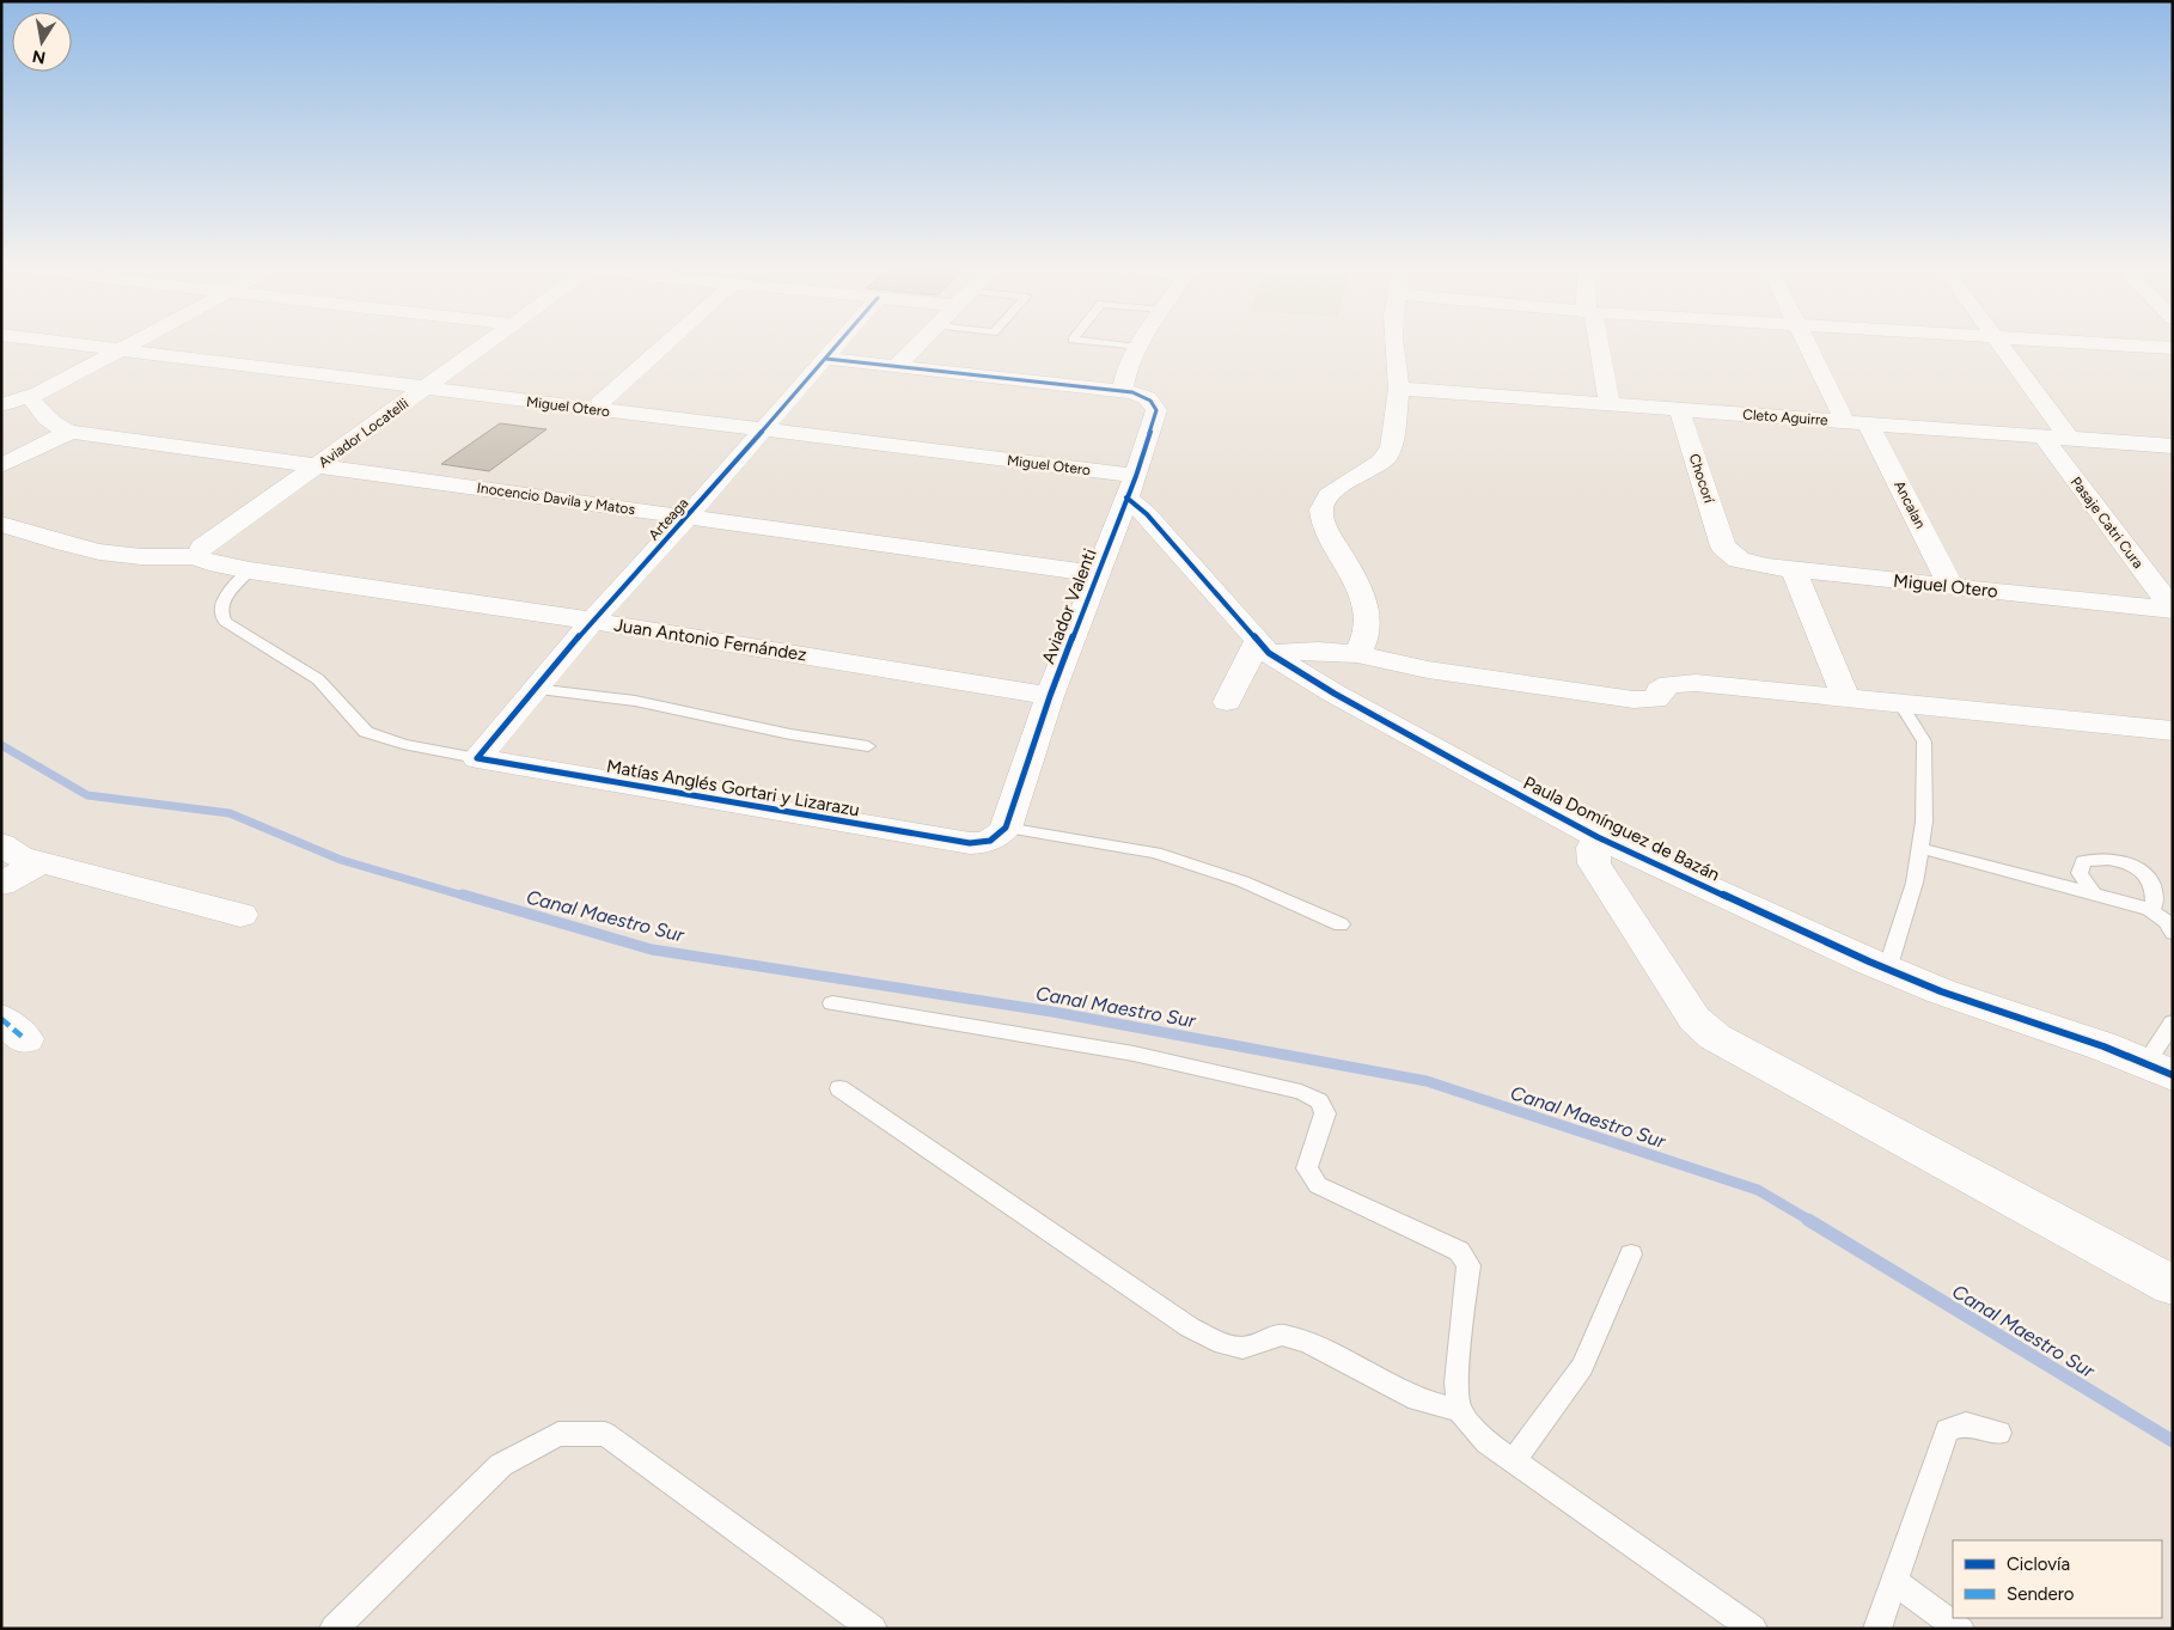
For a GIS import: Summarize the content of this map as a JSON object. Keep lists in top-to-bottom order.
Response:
{
  "streets": {
    "street": [
      "Miguel Otero",
      "Cleto Aguirre",
      "Aviador Locatelli",
      "Chocorí",
      "Inocencio Davila y Matos",
      "Ancalan",
      "Arteaga",
      "Pasaje Catri Cura",
      "Aviador Valenti",
      "Juan Antonio Fernández",
      "Matías Anglés Gortari y Lizarazu",
      "Paula Domínguez de Bazán"
    ]
  },
  "crossings": [
    ["Miguel Otero", "Aviador Locatelli"],
    ["Miguel Otero", "Chocorí"],
    ["Miguel Otero", "Ancalan"],
    ["Miguel Otero", "Arteaga"],
    ["Miguel Otero", "Pasaje Catri Cura"],
    ["Miguel Otero", "Aviador Valenti"],
    ["Miguel Otero", "Paula Domínguez de Bazán"],
    ["Cleto Aguirre", "Chocorí"],
    ["Cleto Aguirre", "Ancalan"],
    ["Cleto Aguirre", "Pasaje Catri Cura"],
    ["Aviador Locatelli", "Inocencio Davila y Matos"],
    ["Aviador Locatelli", "Juan Antonio Fernández"],
    ["Inocencio Davila y Matos", "Arteaga"],
    ["Inocencio Davila y Matos", "Aviador Valenti"],
    ["Arteaga", "Juan Antonio Fernández"],
    ["Arteaga", "Matías Anglés Gortari y Lizarazu"],
    ["Aviador Valenti", "Juan Antonio Fernández"],
    ["Aviador Valenti", "Matías Anglés Gortari y Lizarazu"],
    ["Aviador Valenti", "Paula Domínguez de Bazán"]
  ],
  "water": ["Canal Maestro Sur"],
  "legend": ["Ciclovía", "Sendero"],
  "north": "bottom"
}
